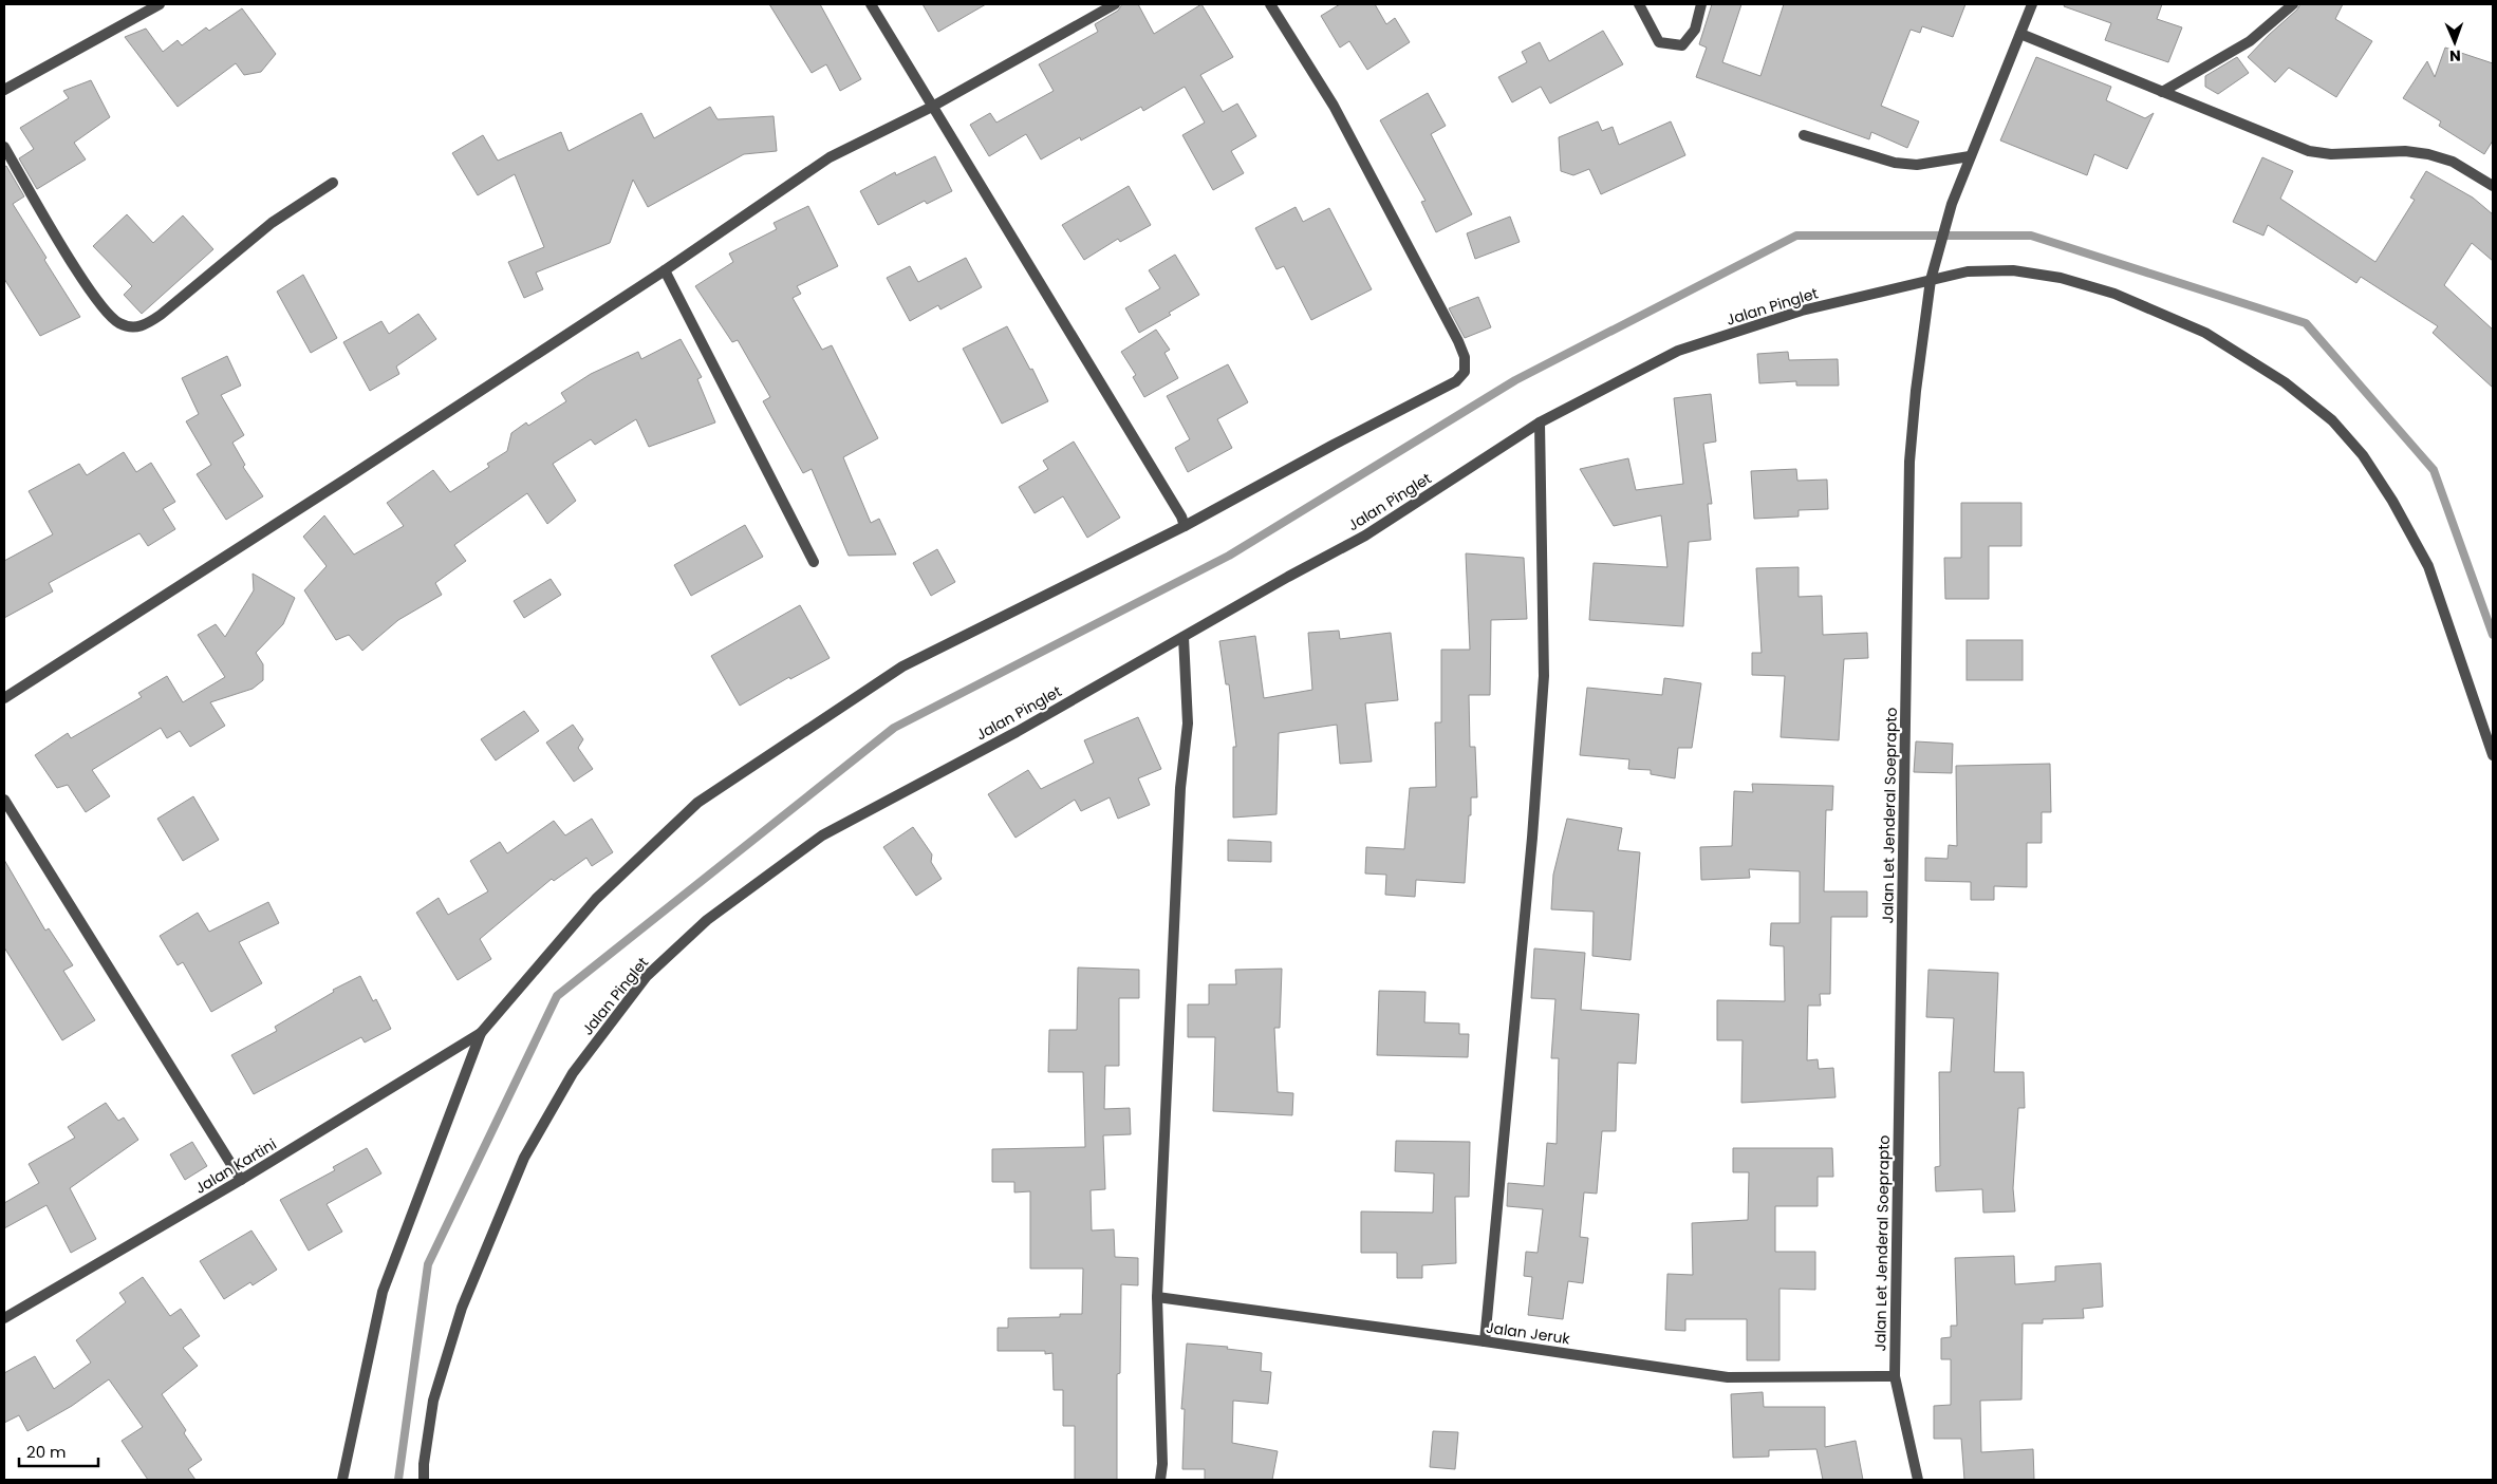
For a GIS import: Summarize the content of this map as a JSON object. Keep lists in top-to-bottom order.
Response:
{
  "streets": {
    "street": [
      "Jalan Pinglet",
      "Jalan Let Jenderal Soeprapto",
      "Jalan Kartini",
      "Jalan Jeruk"
    ]
  },
  "crossings": [
    ["Jalan Pinglet", "Jalan Let Jenderal Soeprapto"],
    ["Jalan Let Jenderal Soeprapto", "Jalan Jeruk"]
  ],
  "scale_bar": "20 m",
  "north": "bottom"
}
